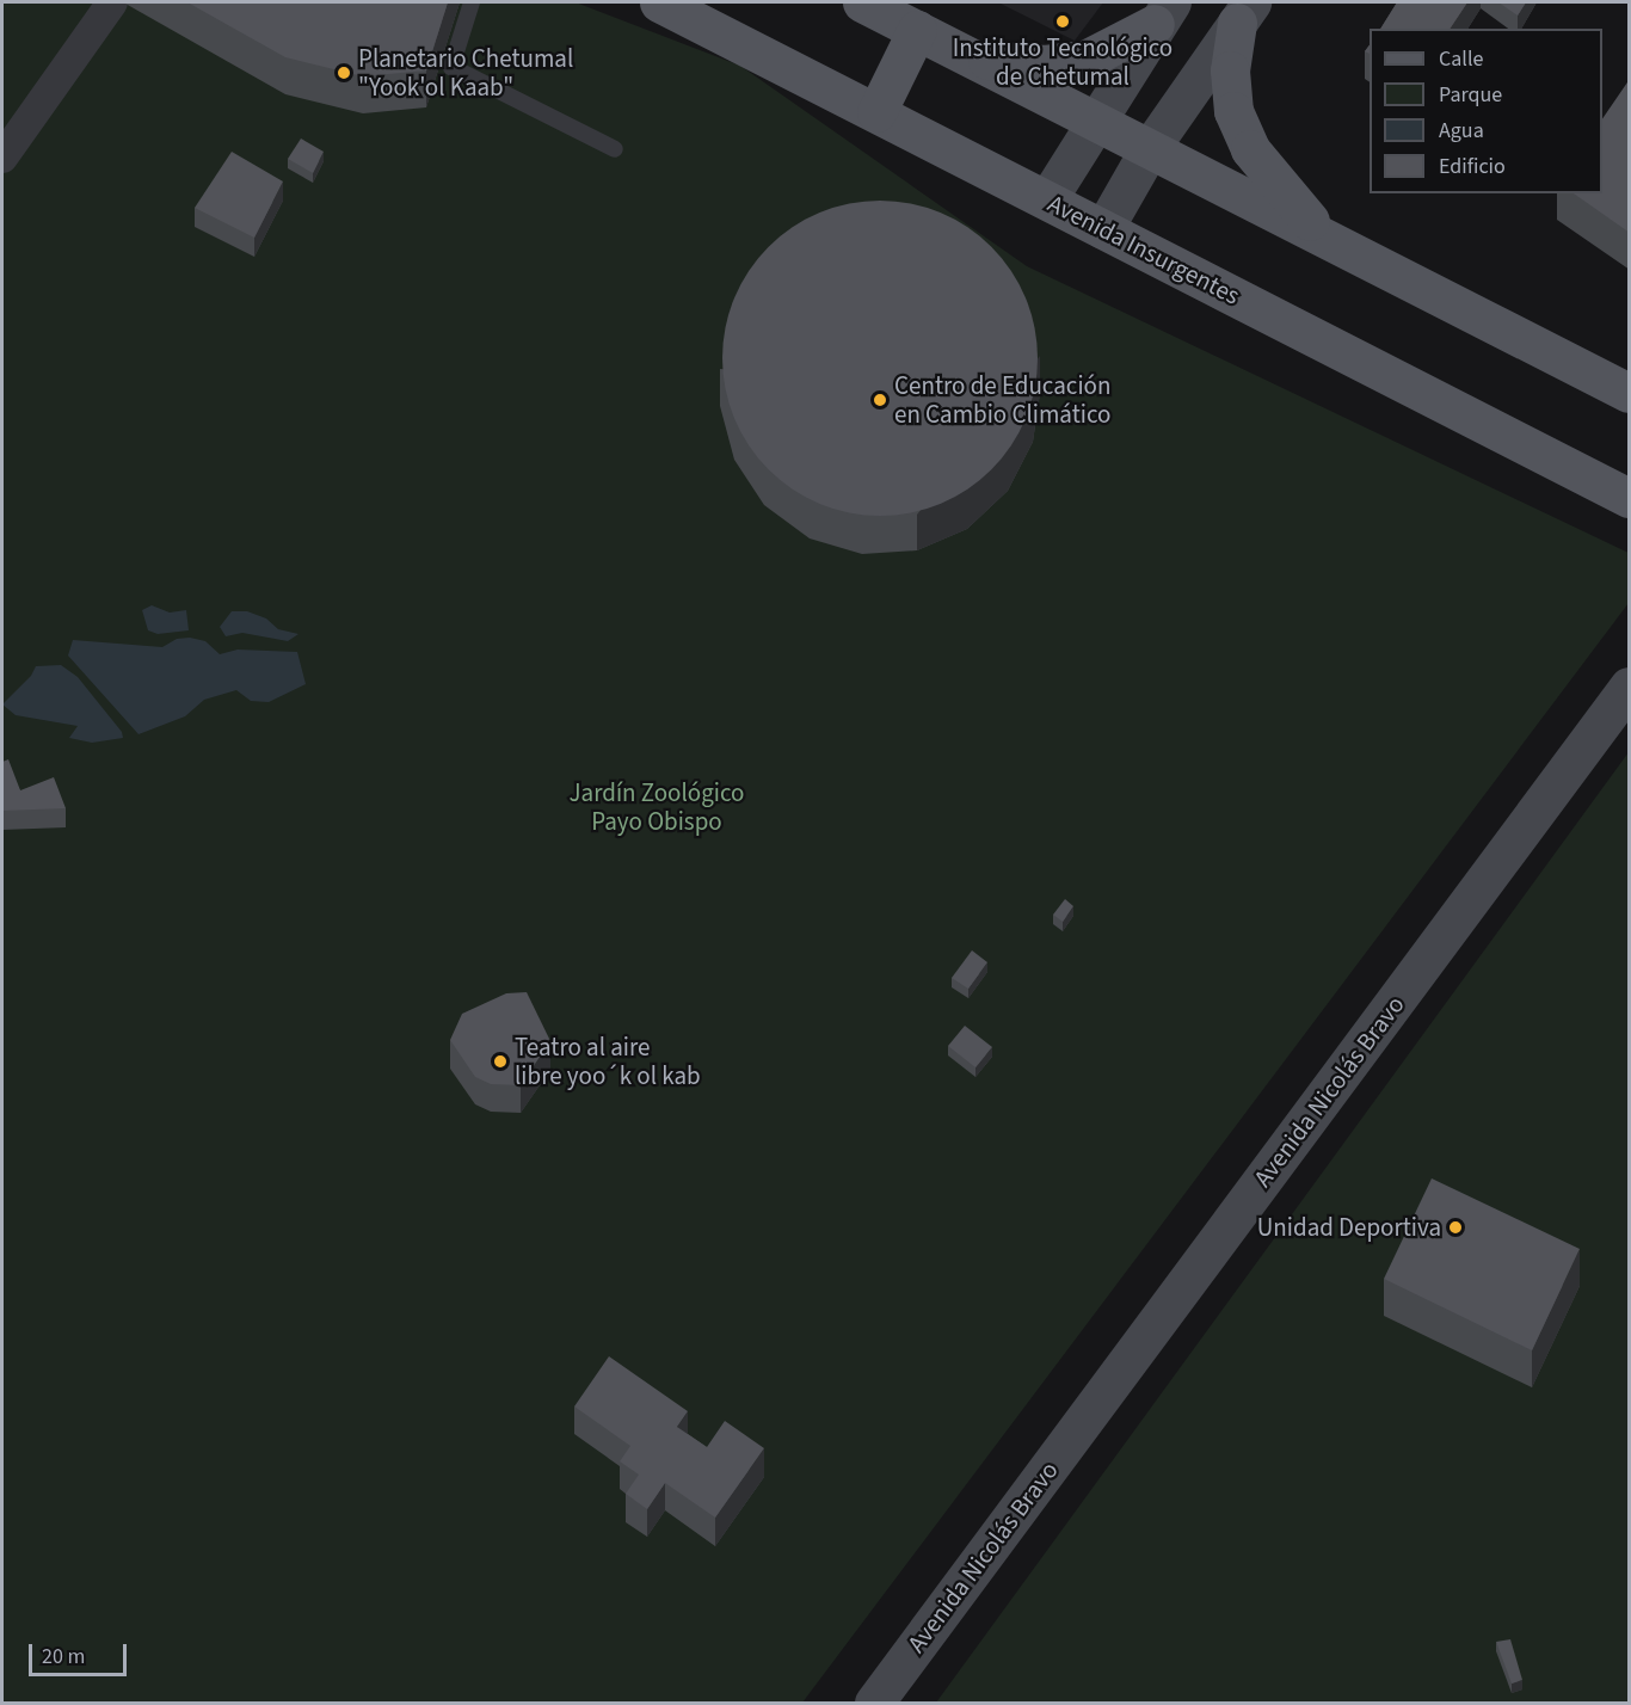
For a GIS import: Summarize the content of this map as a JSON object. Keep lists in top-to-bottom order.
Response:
{
  "streets": {
    "main road": ["Avenida Insurgentes", "Avenida Nicolás Bravo"]
  },
  "parks": ["Jardín Zoológico Payo Obispo"],
  "places": [
    "Instituto Tecnológico de Chetumal",
    "Planetario Chetumal \"Yook'ol Kaab\"",
    "Centro de Educación en Cambio Climático",
    "Teatro al aire libre yoo´k ol kab",
    "Unidad Deportiva"
  ],
  "legend": [
    "Calle",
    "Parque",
    "Agua",
    "Edificio"
  ],
  "scale_bar": "20 m"
}
